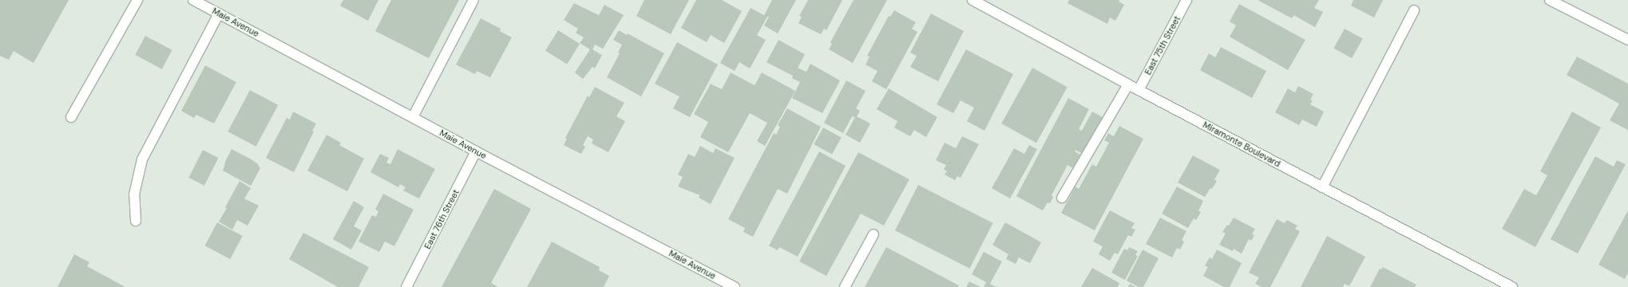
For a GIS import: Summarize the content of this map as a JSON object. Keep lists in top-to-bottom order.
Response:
{
  "streets": {
    "street": [
      "Maie Avenue",
      "East 75th Street",
      "Miramonte Boulevard",
      "East 76th Street"
    ]
  },
  "crossings": [
    ["Maie Avenue", "East 76th Street"],
    ["East 75th Street", "Miramonte Boulevard"]
  ]
}
